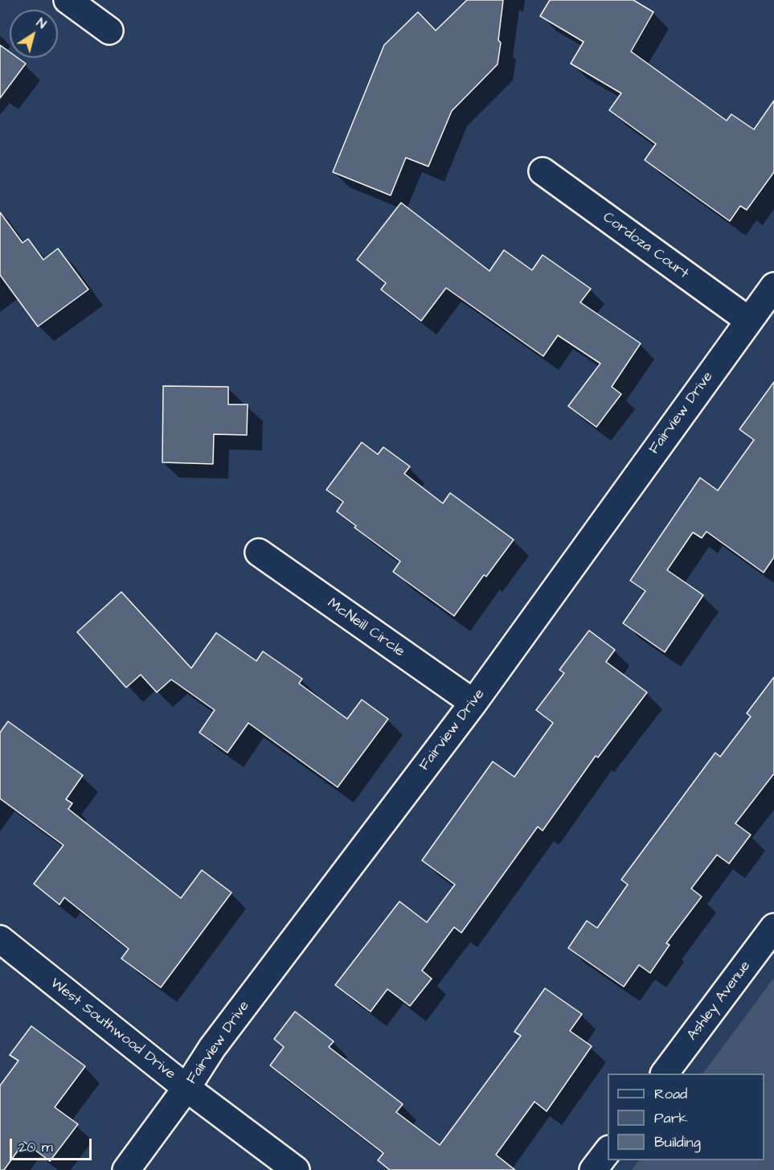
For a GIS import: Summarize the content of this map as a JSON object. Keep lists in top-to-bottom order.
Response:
{
  "streets": {
    "street": [
      "Cordoza Court",
      "Fairview Drive",
      "McNeill Circle",
      "Ashley Avenue",
      "West Southwood Drive"
    ]
  },
  "crossings": [
    ["Cordoza Court", "Fairview Drive"],
    ["Fairview Drive", "McNeill Circle"],
    ["Fairview Drive", "West Southwood Drive"]
  ],
  "legend": ["Road", "Park", "Building"],
  "scale_bar": "20 m",
  "north": "top right"
}
